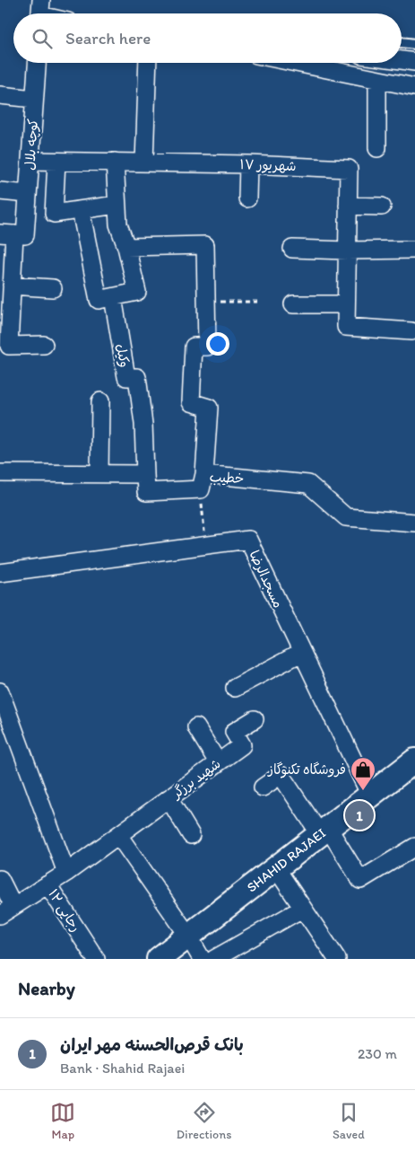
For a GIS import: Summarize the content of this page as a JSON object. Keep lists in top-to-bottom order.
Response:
{
  "streets": {
    "main road": ["SHAHID RAJAEI"],
    "street": [
      "کوچه بلال",
      "۱۷ شهریور",
      "وکیل",
      "خطیب",
      "مسجدالرضا",
      "شهید برزگر",
      "رجایی ۱۲"
    ]
  },
  "crossings": [
    ["کوچه بلال", "۱۷ شهریور"],
    ["وکیل", "خطیب"],
    ["مسجدالرضا", "SHAHID RAJAEI"],
    ["شهید برزگر", "رجایی ۱۲"]
  ],
  "places": {
    "shop": ["فروشگاه تکنوگاز"]
  },
  "page": {
    "search": "Search here",
    "pins": "1",
    "heading": "Nearby",
    "list": [
      {
        "mark": "1",
        "name": "بانک قرص‌الحسنه مهر ایران",
        "note": "Bank · Shahid Rajaei",
        "value": "230 m"
      }
    ],
    "nav": ["Map", "Directions", "Saved"]
  }
}
